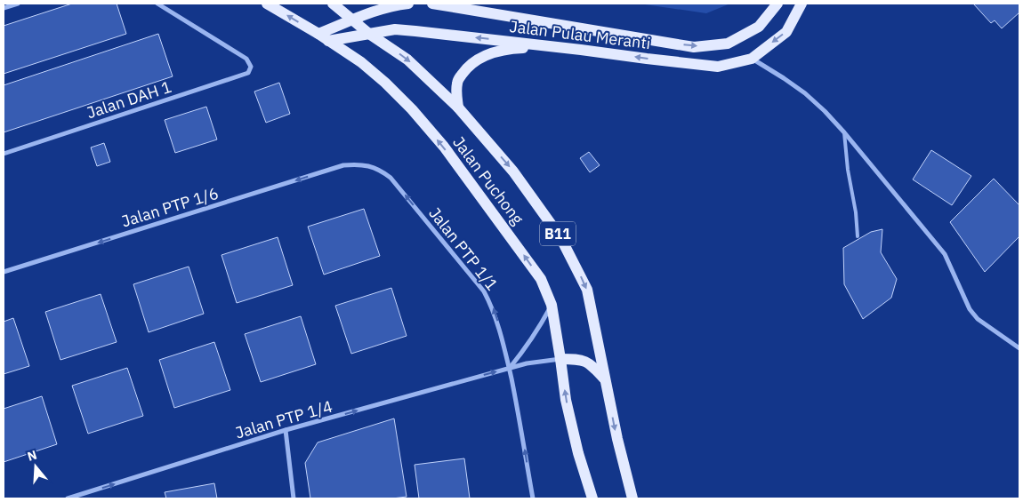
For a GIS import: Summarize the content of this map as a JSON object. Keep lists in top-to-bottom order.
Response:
{
  "streets": {
    "main road": ["Jalan Pulau Meranti", "Jalan Puchong", "B11"],
    "street": [
      "Jalan DAH 1",
      "Jalan PTP 1/6",
      "Jalan PTP 1/1",
      "Jalan PTP 1/4"
    ]
  },
  "crossings": [
    ["Jalan Pulau Meranti", "Jalan Puchong"],
    ["Jalan Puchong", "Jalan PTP 1/4"],
    ["Jalan PTP 1/6", "Jalan PTP 1/1"],
    ["Jalan PTP 1/1", "Jalan PTP 1/4"]
  ],
  "one_way": ["Jalan PTP 1/6", "Jalan PTP 1/1", "Jalan PTP 1/4"],
  "north": "top"
}
